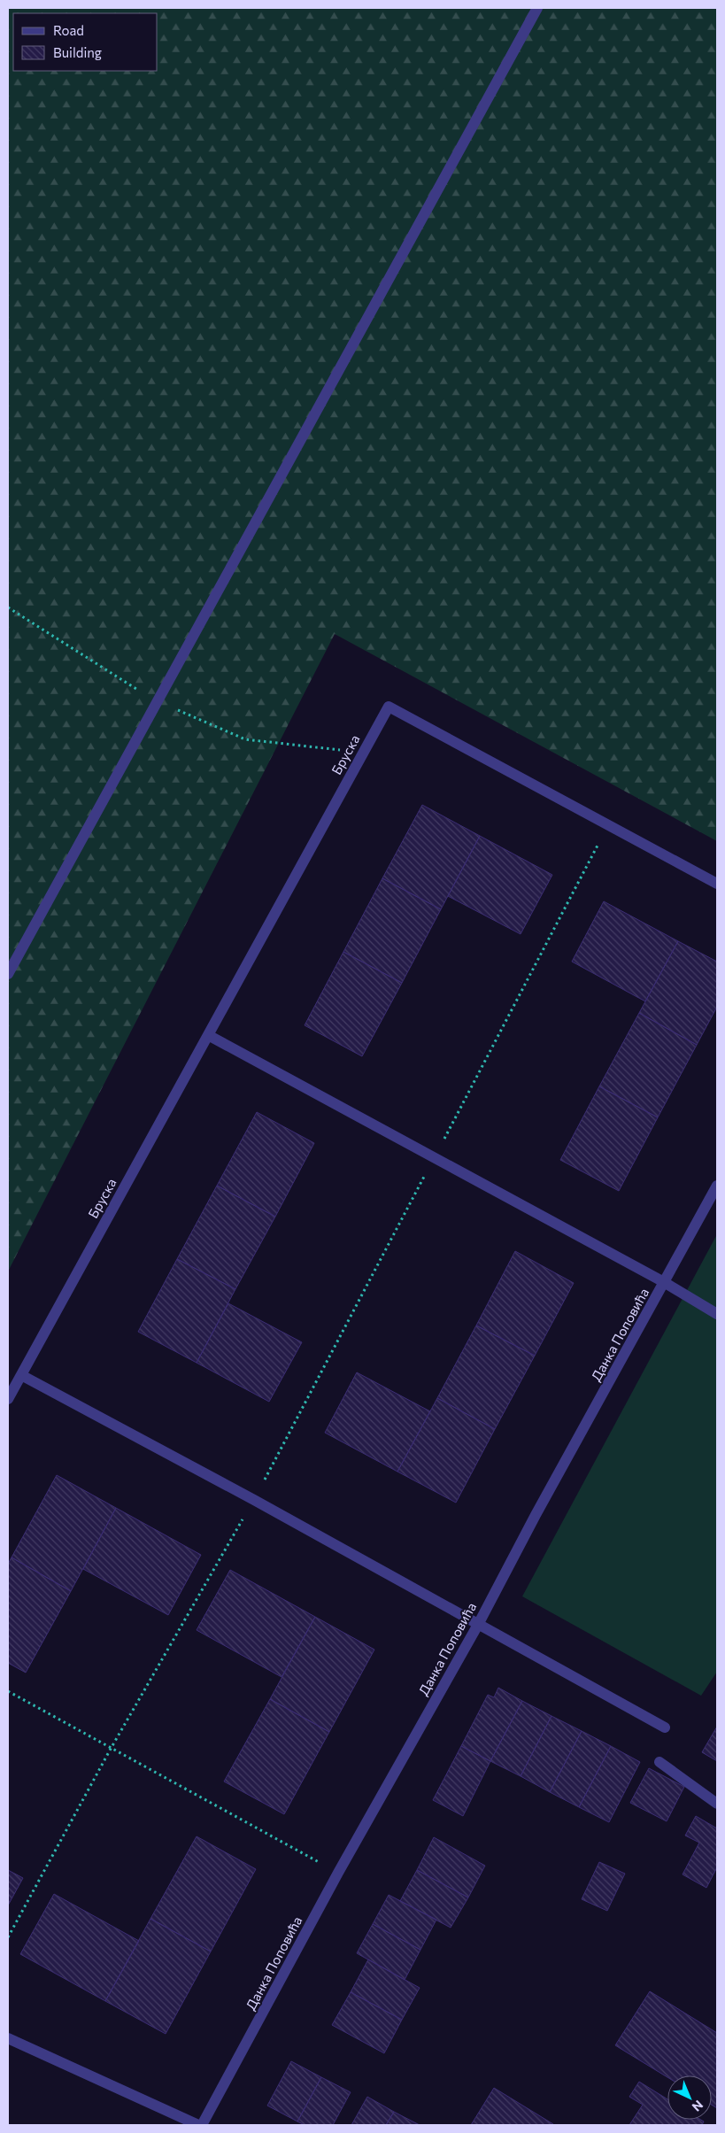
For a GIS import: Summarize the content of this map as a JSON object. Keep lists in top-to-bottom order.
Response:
{
  "streets": {
    "street": ["Бруска", "Данка Поповића"]
  },
  "legend": ["Road", "Building"],
  "north": "bottom right"
}
